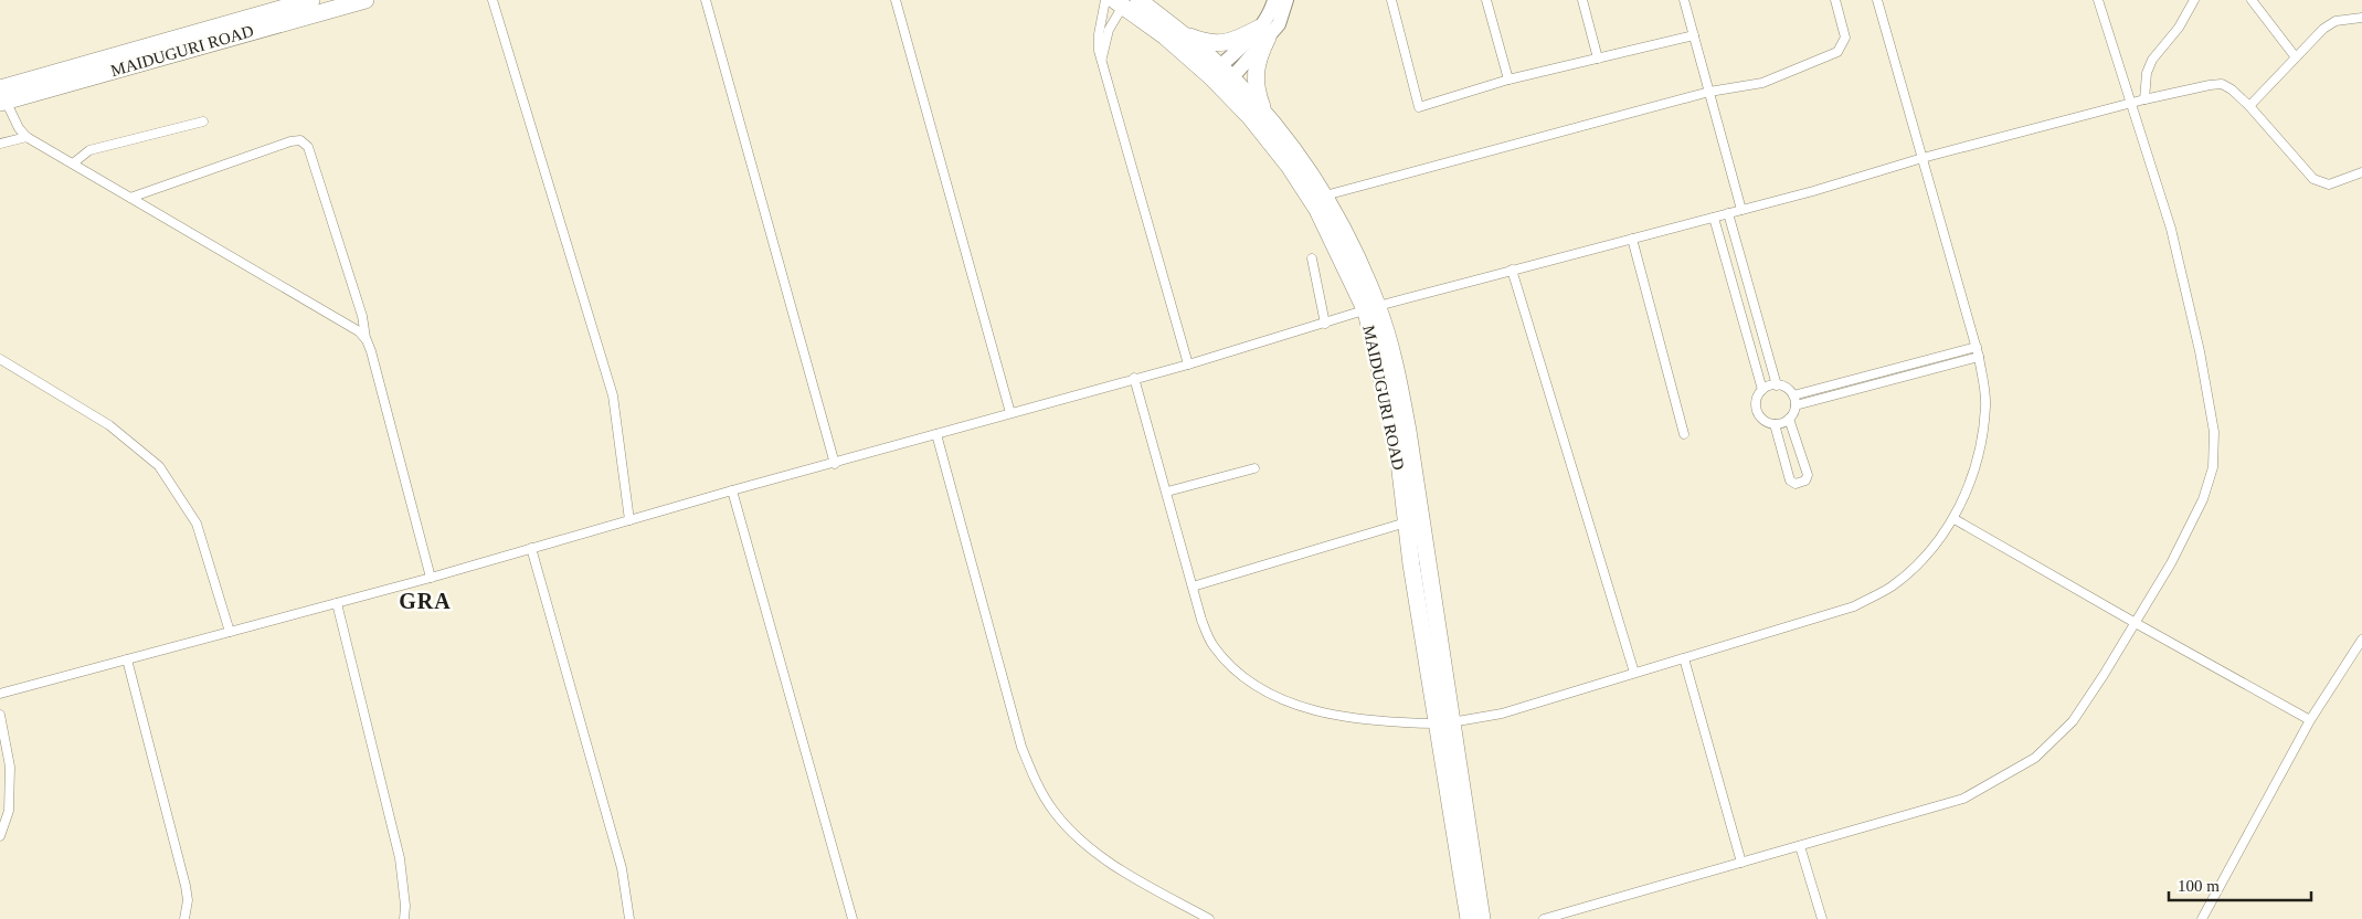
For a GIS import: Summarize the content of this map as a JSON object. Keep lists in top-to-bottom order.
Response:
{
  "streets": {
    "highway": ["MAIDUGURI ROAD"]
  },
  "districts": ["GRA"],
  "scale_bar": "100 m"
}
